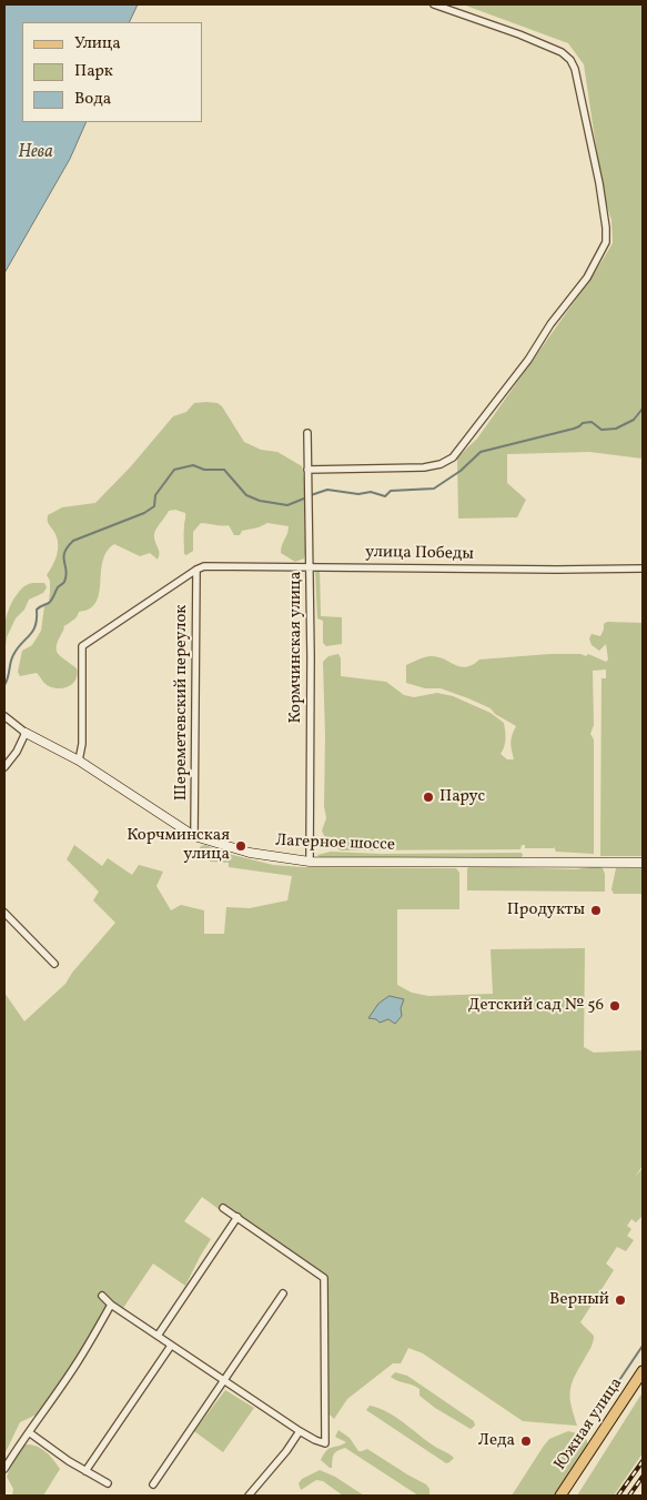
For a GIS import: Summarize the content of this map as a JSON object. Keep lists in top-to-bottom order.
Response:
{
  "streets": {
    "main road": ["Южная улица"],
    "street": [
      "улица Победы",
      "Кормчинская улица",
      "Шереметевский переулок",
      "Лагерное шоссе"
    ]
  },
  "crossings": [
    ["улица Победы", "Кормчинская улица"],
    ["улица Победы", "Шереметевский переулок"],
    ["Кормчинская улица", "Лагерное шоссе"],
    ["Шереметевский переулок", "Лагерное шоссе"]
  ],
  "water": ["Нева"],
  "places": [
    "Парус",
    "Корчминская улица",
    "Продукты",
    "Детский сад № 56",
    "Верный",
    "Леда"
  ],
  "legend": ["Улица", "Парк", "Вода"]
}
